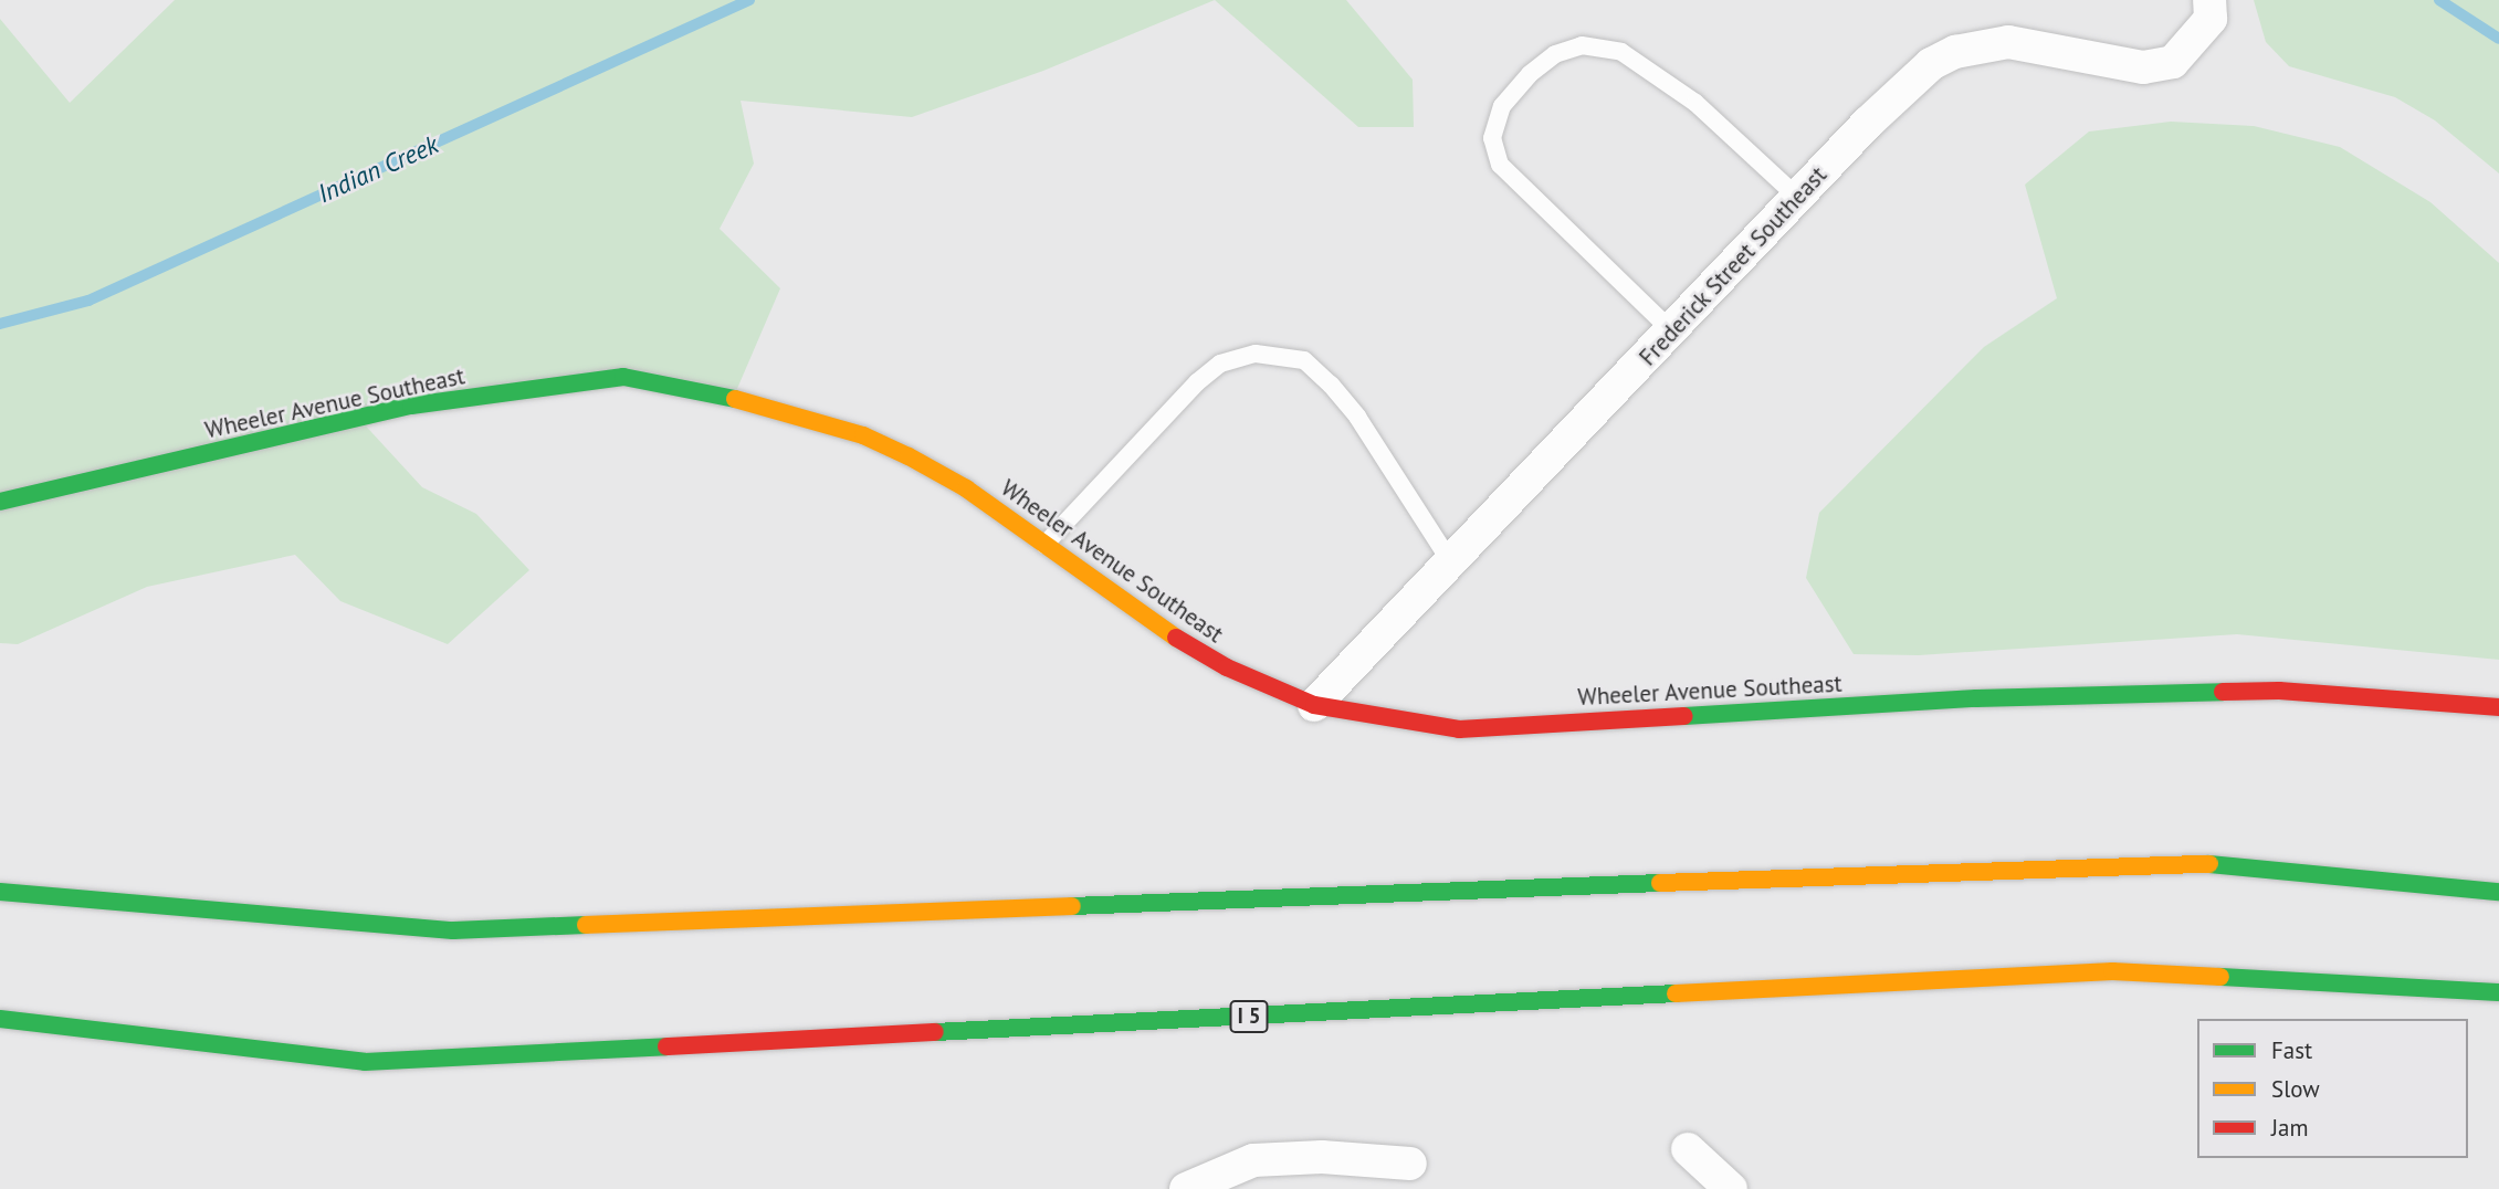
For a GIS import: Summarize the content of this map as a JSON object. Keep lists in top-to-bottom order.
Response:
{
  "streets": {
    "main road": ["Wheeler Avenue Southeast", "I 5"],
    "street": ["Frederick Street Southeast"]
  },
  "crossings": [
    ["Frederick Street Southeast", "Wheeler Avenue Southeast"]
  ],
  "water": ["Indian Creek"],
  "legend": ["Fast", "Slow", "Jam"]
}
